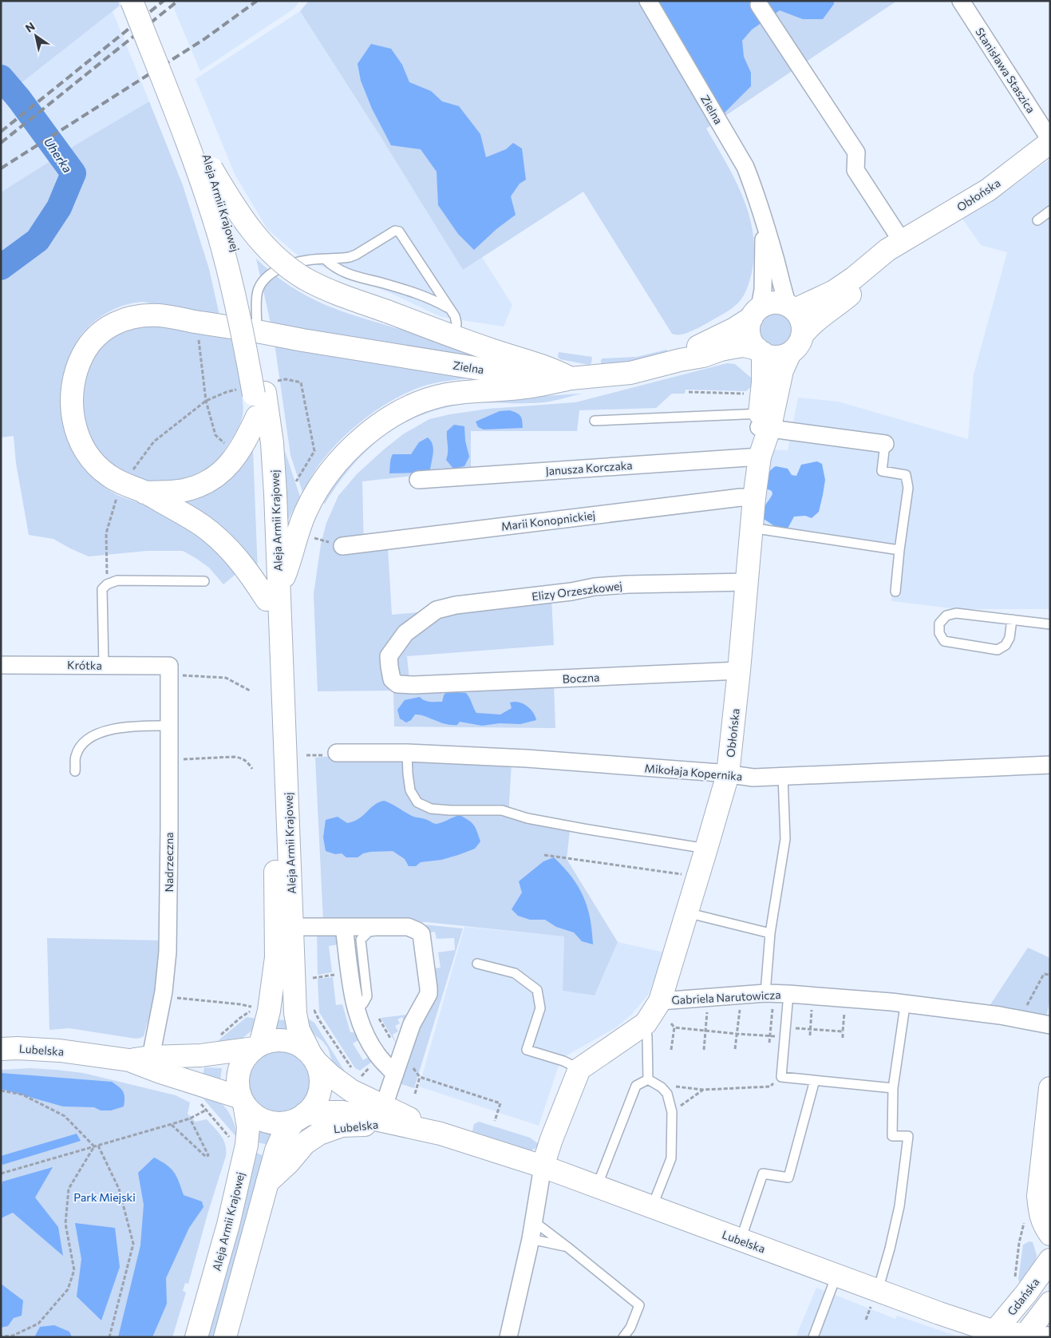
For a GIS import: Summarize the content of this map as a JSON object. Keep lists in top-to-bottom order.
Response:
{
  "streets": {
    "main road": [
      "Zielna",
      "Obłońska",
      "Aleja Armii Krajowej",
      "Gabriela Narutowicza",
      "Lubelska",
      "Gdańska"
    ],
    "street": [
      "Stanisława Staszica",
      "Janusza Korczaka",
      "Marii Konopnickiej",
      "Elizy Orzeszkowej",
      "Krótka",
      "Boczna",
      "Mikołaja Kopernika",
      "Nadrzeczna"
    ]
  },
  "crossings": [
    ["Stanisława Staszica", "Obłońska"],
    ["Zielna", "Obłońska"],
    ["Zielna", "Aleja Armii Krajowej"],
    ["Obłońska", "Janusza Korczaka"],
    ["Obłońska", "Marii Konopnickiej"],
    ["Obłońska", "Elizy Orzeszkowej"],
    ["Obłońska", "Boczna"],
    ["Obłońska", "Mikołaja Kopernika"],
    ["Obłońska", "Gabriela Narutowicza"],
    ["Aleja Armii Krajowej", "Lubelska"],
    ["Elizy Orzeszkowej", "Boczna"],
    ["Krótka", "Nadrzeczna"],
    ["Nadrzeczna", "Lubelska"],
    ["Lubelska", "Gdańska"]
  ],
  "water": ["Uherka"],
  "parks": ["Park Miejski"],
  "north": "top left"
}
